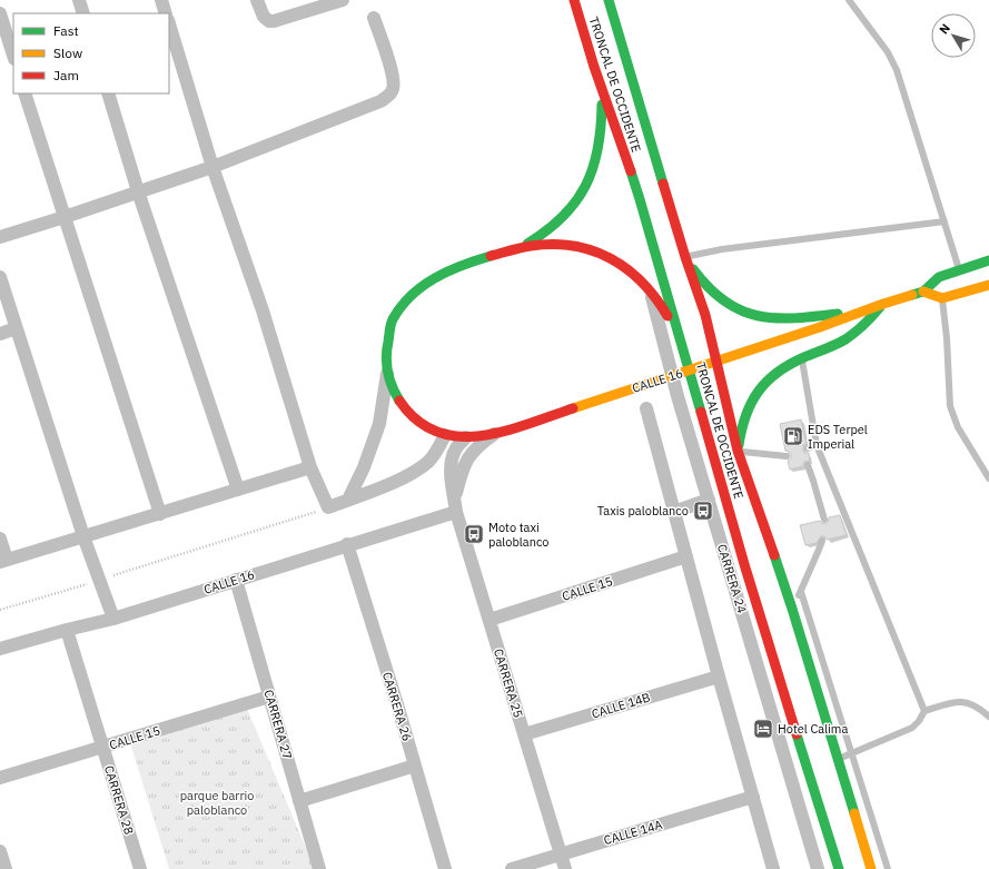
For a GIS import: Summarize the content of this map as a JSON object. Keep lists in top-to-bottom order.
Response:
{
  "streets": {
    "main road": ["TRONCAL DE OCCIDENTE", "CALLE 16"],
    "street": [
      "CARRERA 24",
      "CALLE 15",
      "CARRERA 25",
      "CALLE 14B",
      "CARRERA 26",
      "CARRERA 27",
      "CARRERA 28",
      "CALLE 14A"
    ]
  },
  "crossings": [
    ["CALLE 16", "CARRERA 25"],
    ["CALLE 16", "CARRERA 26"],
    ["CALLE 16", "CARRERA 27"],
    ["CALLE 16", "CARRERA 28"],
    ["CALLE 15", "CARRERA 25"],
    ["CALLE 15", "CARRERA 27"],
    ["CALLE 15", "CARRERA 28"],
    ["CARRERA 25", "CALLE 14B"],
    ["CARRERA 25", "CALLE 14A"]
  ],
  "parks": ["parque barrio paloblanco"],
  "places": {
    "fuel station": ["EDS Terpel Imperial"],
    "bus stop": ["Taxis paloblanco", "Moto taxi paloblanco"],
    "hotel": ["Hotel Calima"]
  },
  "legend": ["Fast", "Slow", "Jam"],
  "north": "top left"
}
